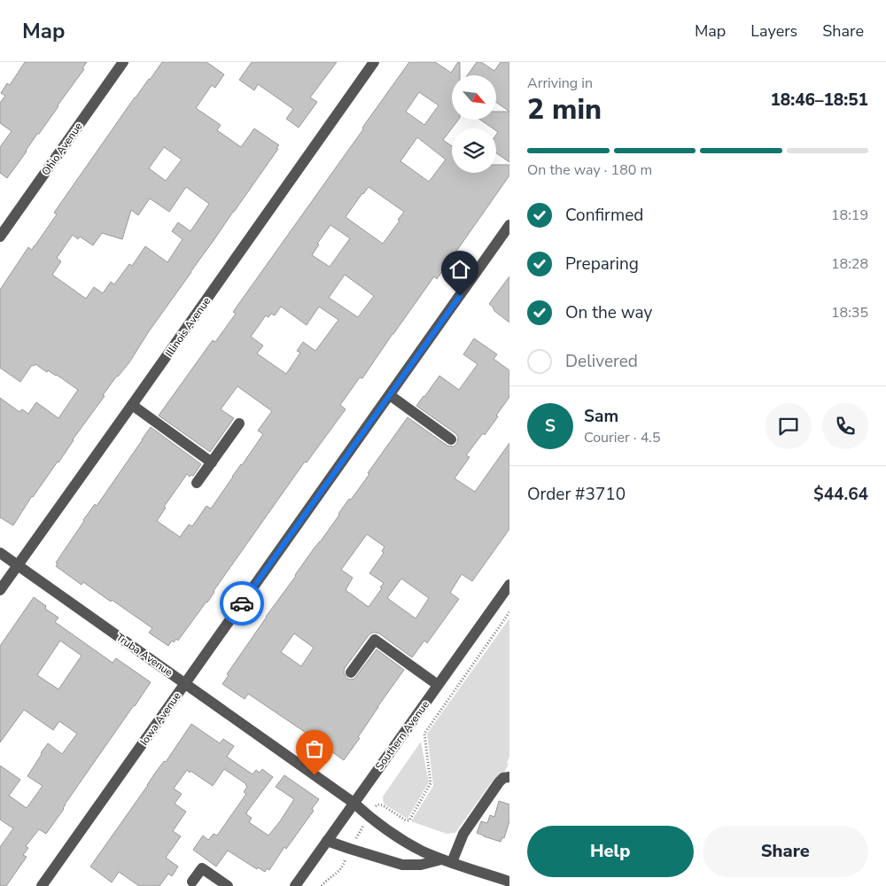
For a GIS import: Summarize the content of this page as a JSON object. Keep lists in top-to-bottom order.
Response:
{
  "streets": {
    "street": [
      "Ohio Avenue",
      "Illinois Avenue",
      "Truba Avenue",
      "Iowa Avenue",
      "Southern Avenue"
    ]
  },
  "crossings": [
    ["Illinois Avenue", "Truba Avenue"],
    ["Truba Avenue", "Iowa Avenue"],
    ["Truba Avenue", "Southern Avenue"]
  ],
  "north": "bottom right",
  "page": {
    "header": "Map",
    "nav": ["Map", "Layers", "Share"],
    "heading": ["2 min", "Arriving in", "18:46–18:51"],
    "panel": [
      "Sam",
      "Courier · 4.5",
      "Order #3710",
      "$44.64"
    ],
    "bar": "On the way · 180 m",
    "list": [
      ["Confirmed", "18:19"],
      ["Preparing", "18:28"],
      ["On the way", "18:35"],
      "Delivered"
    ],
    "round": "S",
    "buttons": ["Help", "Share"]
  }
}
